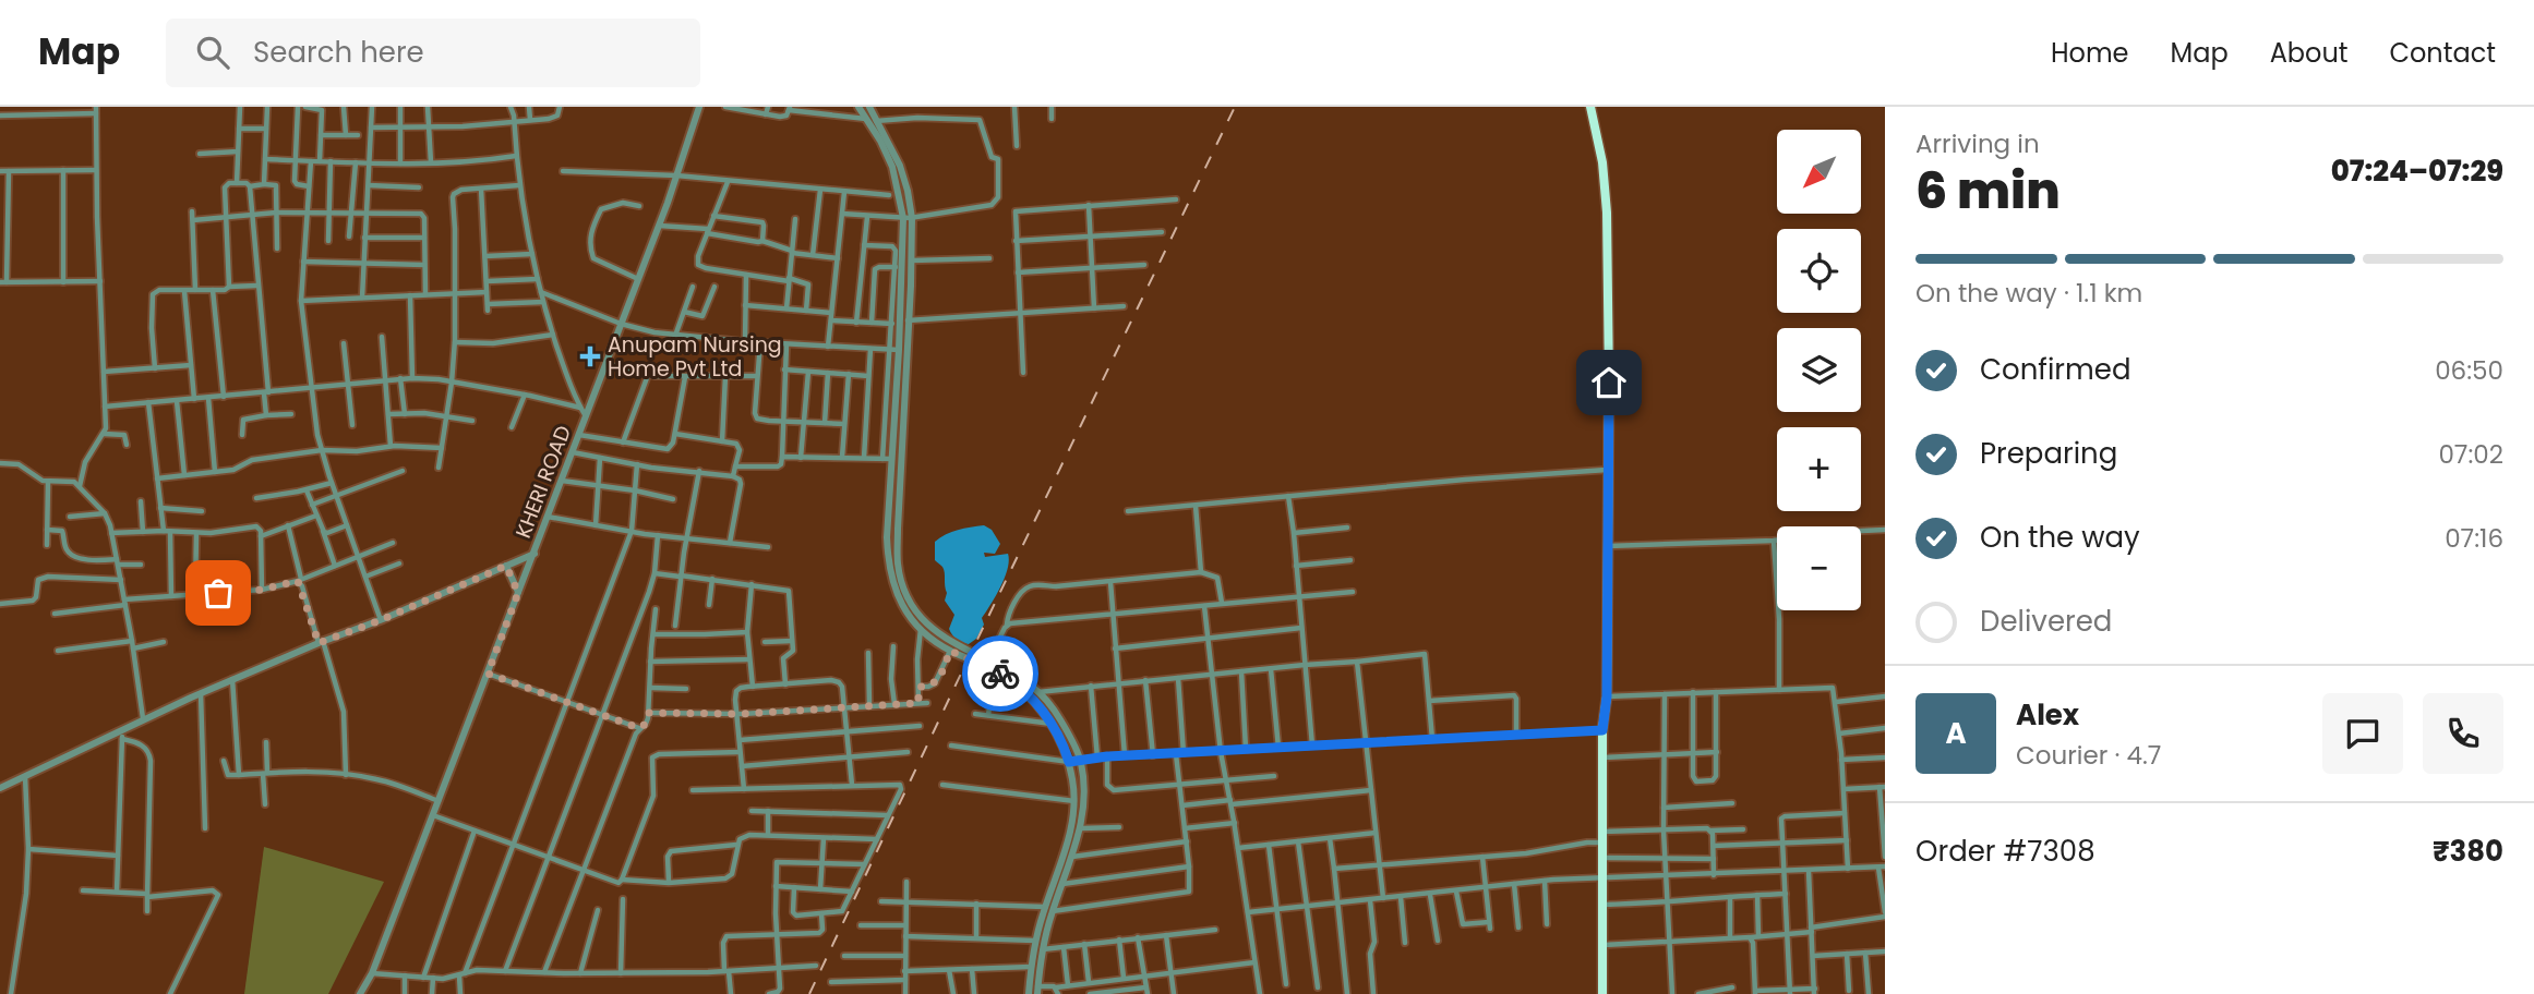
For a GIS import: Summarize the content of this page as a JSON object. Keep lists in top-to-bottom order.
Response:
{
  "streets": {
    "street": ["KHERI ROAD"]
  },
  "places": {
    "health": ["Anupam Nursing Home Pvt Ltd"]
  },
  "north": "bottom left",
  "page": {
    "header": "Map",
    "search": "Search here",
    "nav": [
      "Home",
      "Map",
      "About",
      "Contact"
    ],
    "heading": ["6 min", "Arriving in", "07:24–07:29"],
    "panel": [
      "Alex",
      "Courier · 4.7",
      "Order #7308",
      "₹380"
    ],
    "map_buttons": ["+", "−"],
    "bar": "On the way · 1.1 km",
    "list": [
      ["Confirmed", "06:50"],
      ["Preparing", "07:02"],
      ["On the way", "07:16"],
      "Delivered"
    ],
    "round": "A"
  }
}
